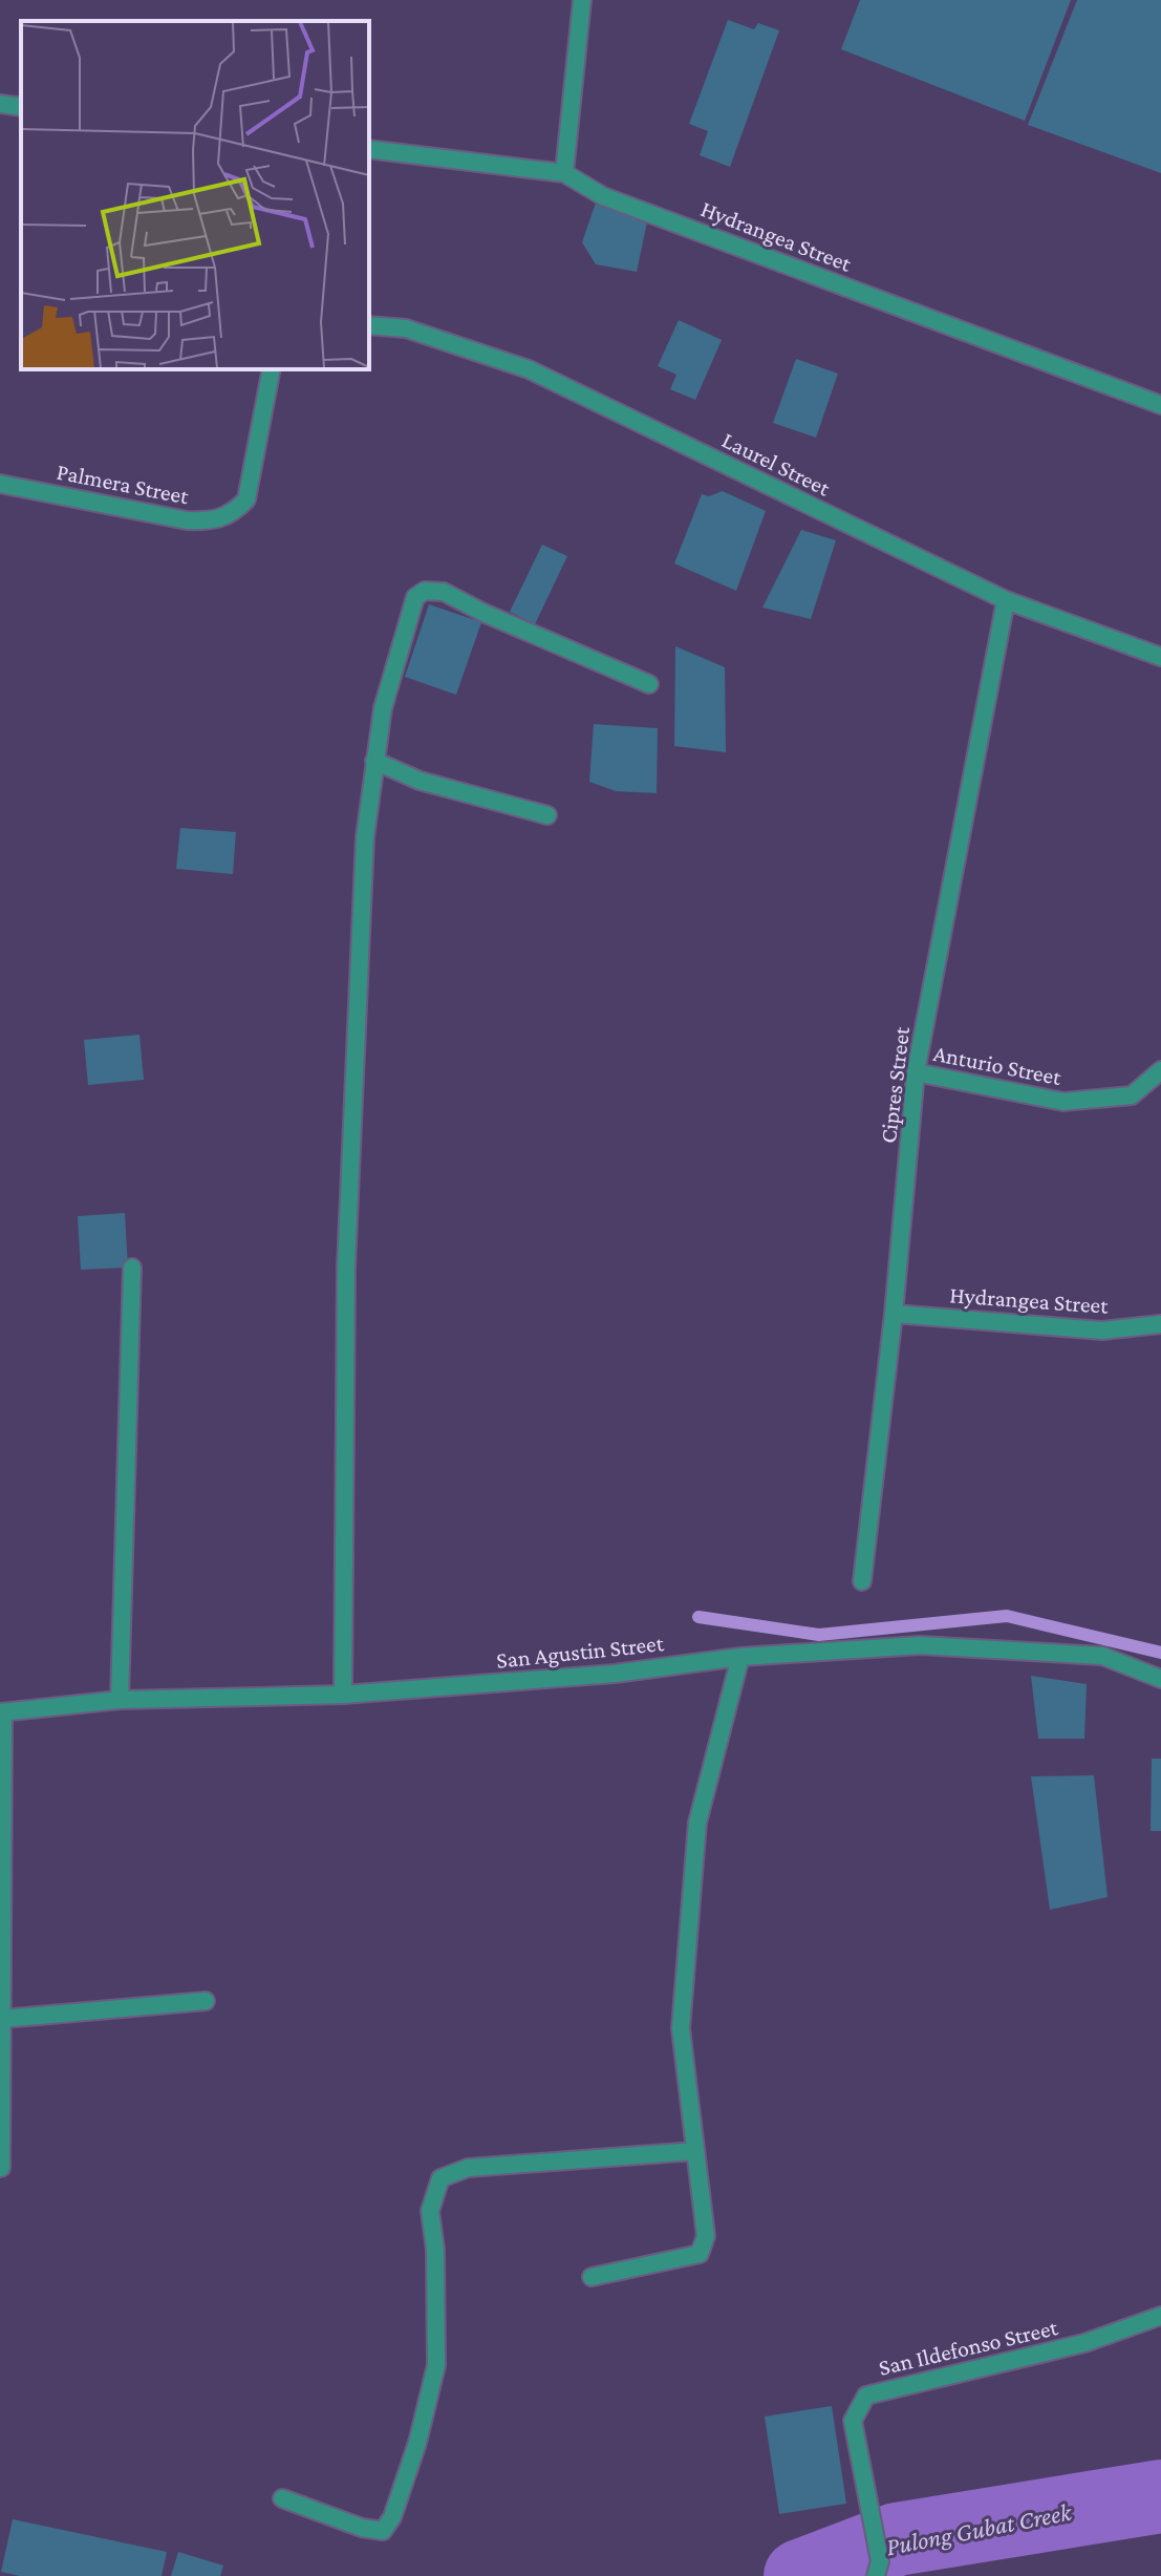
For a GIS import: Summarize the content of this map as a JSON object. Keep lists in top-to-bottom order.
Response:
{
  "streets": {
    "street": [
      "Hydrangea Street",
      "Laurel Street",
      "Palmera Street",
      "Anturio Street",
      "Cipres Street",
      "San Agustin Street",
      "San Ildefonso Street"
    ]
  },
  "crossings": [
    ["Hydrangea Street", "Cipres Street"],
    ["Laurel Street", "Cipres Street"],
    ["Anturio Street", "Cipres Street"]
  ],
  "water": ["Pulong Gubat Creek"]
}
